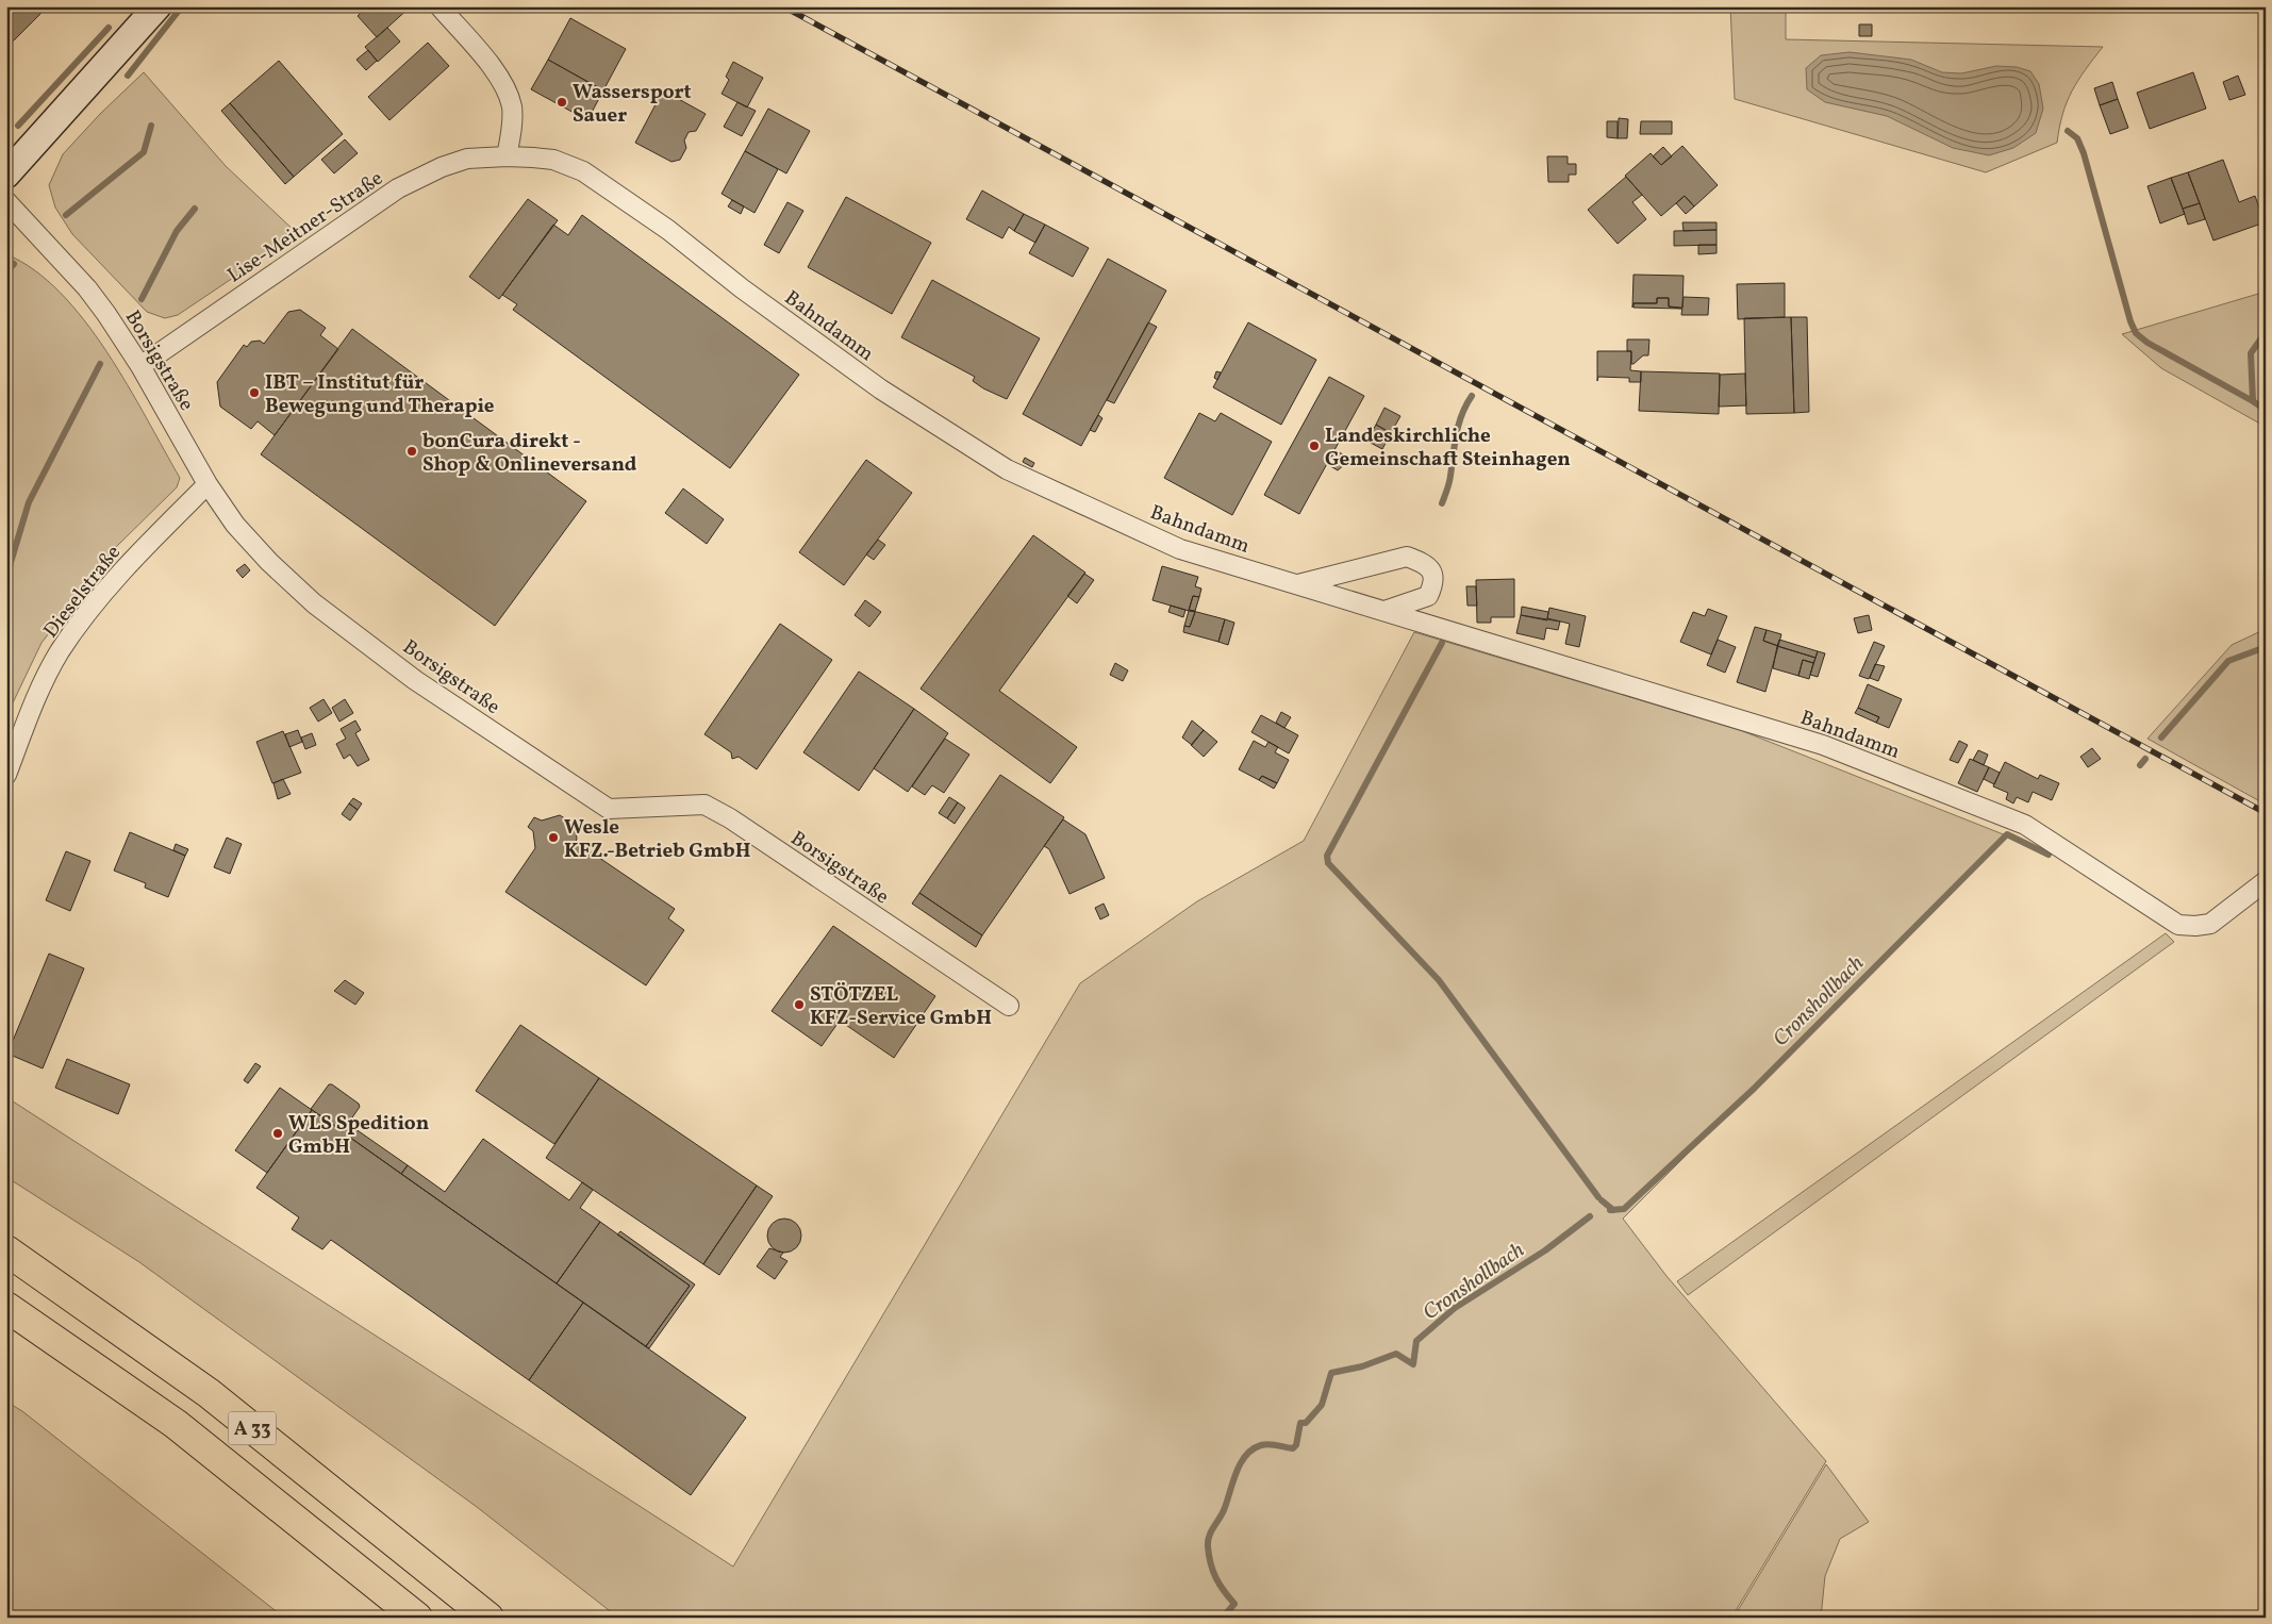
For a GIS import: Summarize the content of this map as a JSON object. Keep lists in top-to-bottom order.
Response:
{
  "streets": {
    "highway": ["A 33"],
    "street": [
      "Lise-Meitner-Straße",
      "Bahndamm",
      "Borsigstraße",
      "Dieselstraße"
    ]
  },
  "crossings": [
    ["Lise-Meitner-Straße", "Bahndamm"],
    ["Lise-Meitner-Straße", "Borsigstraße"],
    ["Borsigstraße", "Dieselstraße"]
  ],
  "water": ["Cronshollbach"],
  "places": [
    "Wassersport Sauer",
    "IBT – Institut für Bewegung und Therapie",
    "Landeskirchliche Gemeinschaft Steinhagen",
    "bonCura direkt - Shop & Onlineversand",
    "Wesle KFZ.-Betrieb GmbH",
    "STÖTZEL KFZ-Service GmbH",
    "WLS Spedition GmbH"
  ]
}
